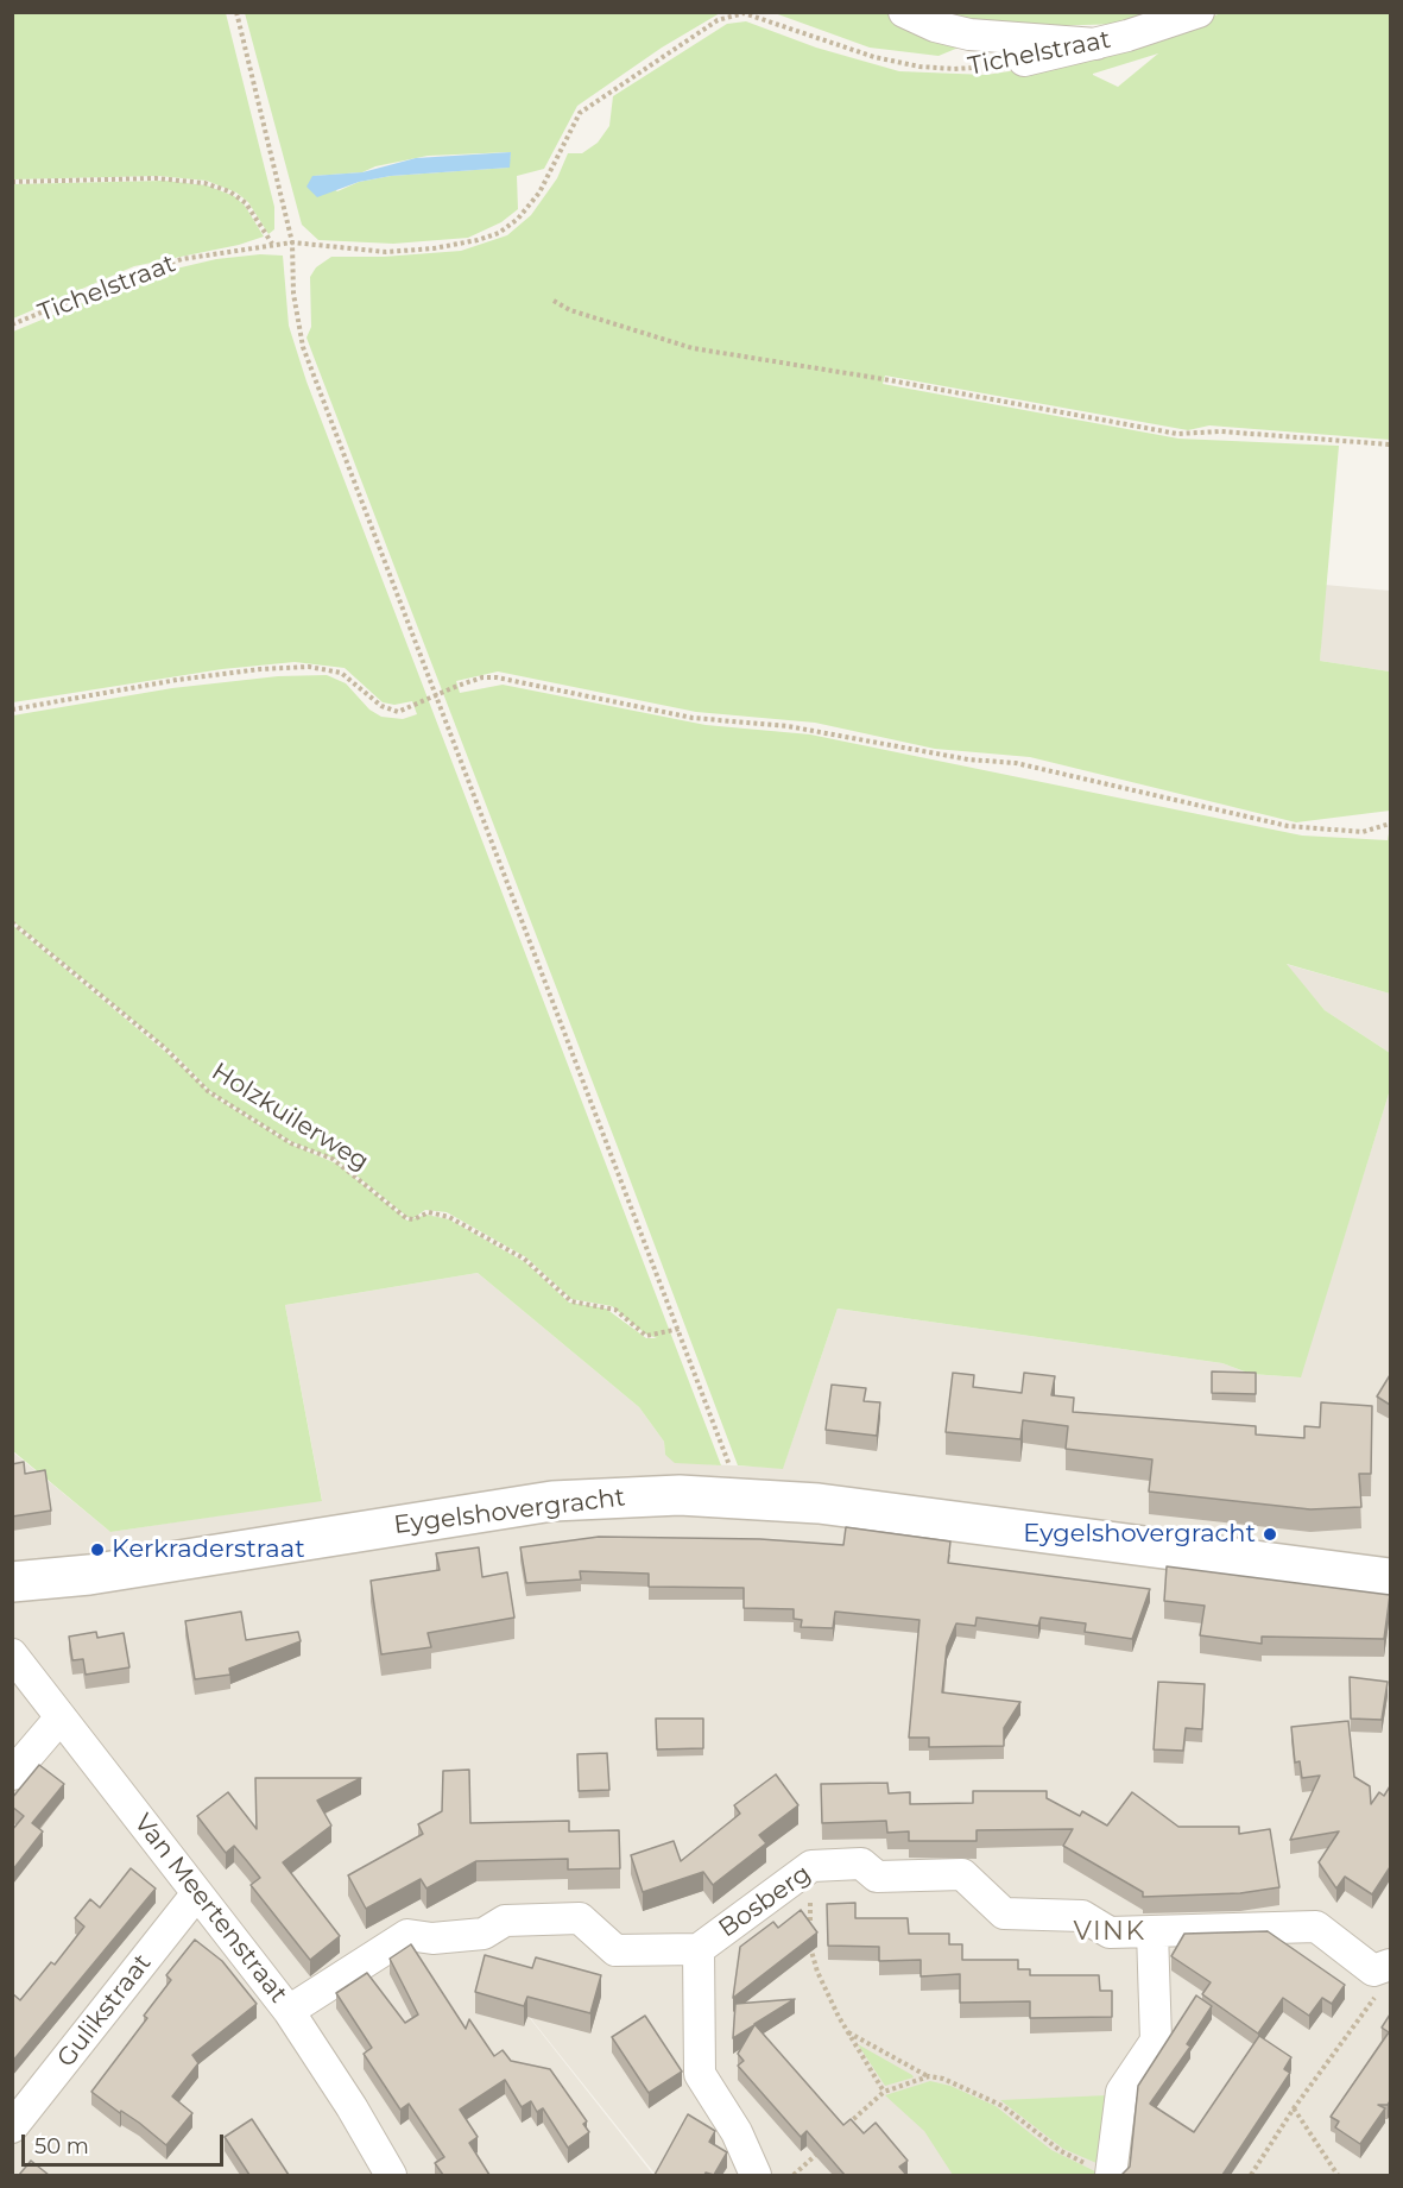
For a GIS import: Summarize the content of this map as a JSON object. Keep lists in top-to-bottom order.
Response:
{
  "streets": {
    "street": [
      "Tichelstraat",
      "Eygelshovergracht",
      "Bosberg",
      "Van Meertenstraat",
      "Gulikstraat"
    ],
    "path": ["Holzkuilerweg"]
  },
  "crossings": [
    ["Bosberg", "Van Meertenstraat"],
    ["Van Meertenstraat", "Gulikstraat"]
  ],
  "districts": ["VINK"],
  "places": ["Eygelshovergracht", "Kerkraderstraat"],
  "scale_bar": "50 m"
}
